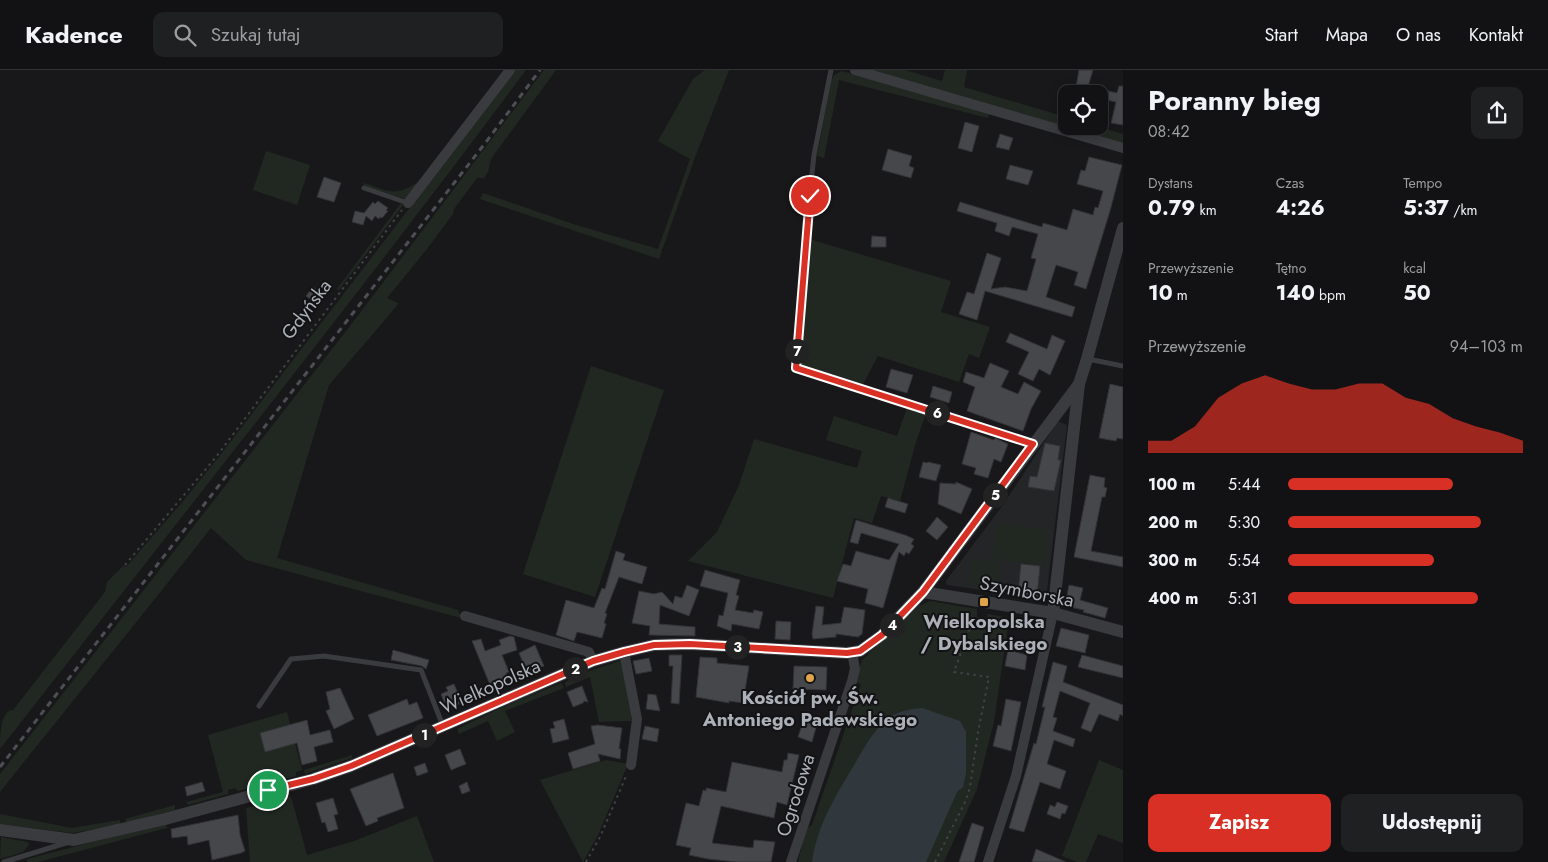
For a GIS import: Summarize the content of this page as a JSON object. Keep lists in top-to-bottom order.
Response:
{
  "streets": {
    "street": ["Szymborska", "Wielkopolska", "Ogrodowa"],
    "path": ["Gdyńska"]
  },
  "crossings": [
    ["Szymborska", "Wielkopolska"],
    ["Wielkopolska", "Ogrodowa"]
  ],
  "places": {
    "transit": ["Wielkopolska / Dybalskiego"],
    "other": ["Kościół pw. Św. Antoniego Padewskiego"]
  },
  "page": {
    "header": "Kadence",
    "search": "Szukaj tutaj",
    "nav": [
      "Start",
      "Mapa",
      "O nas",
      "Kontakt"
    ],
    "heading": ["Poranny bieg", "08:42"],
    "stats": [
      ["Dystans", "0.79 km"],
      ["Czas", "4:26"],
      ["Tempo", "5:37 /km"],
      ["Przewyższenie", "10 m"],
      ["Tętno", "140 bpm"],
      ["kcal", "50"]
    ],
    "chart": ["Przewyższenie", "94–103 m"],
    "pins": [
      "7",
      "6",
      "5",
      "4",
      "3",
      "2",
      "1"
    ],
    "list": [
      {
        "name": "100 m",
        "note": "5:44"
      },
      {
        "name": "200 m",
        "note": "5:30"
      },
      {
        "name": "300 m",
        "note": "5:54"
      },
      {
        "name": "400 m",
        "note": "5:31"
      }
    ],
    "buttons": ["Zapisz", "Udostępnij"]
  }
}
